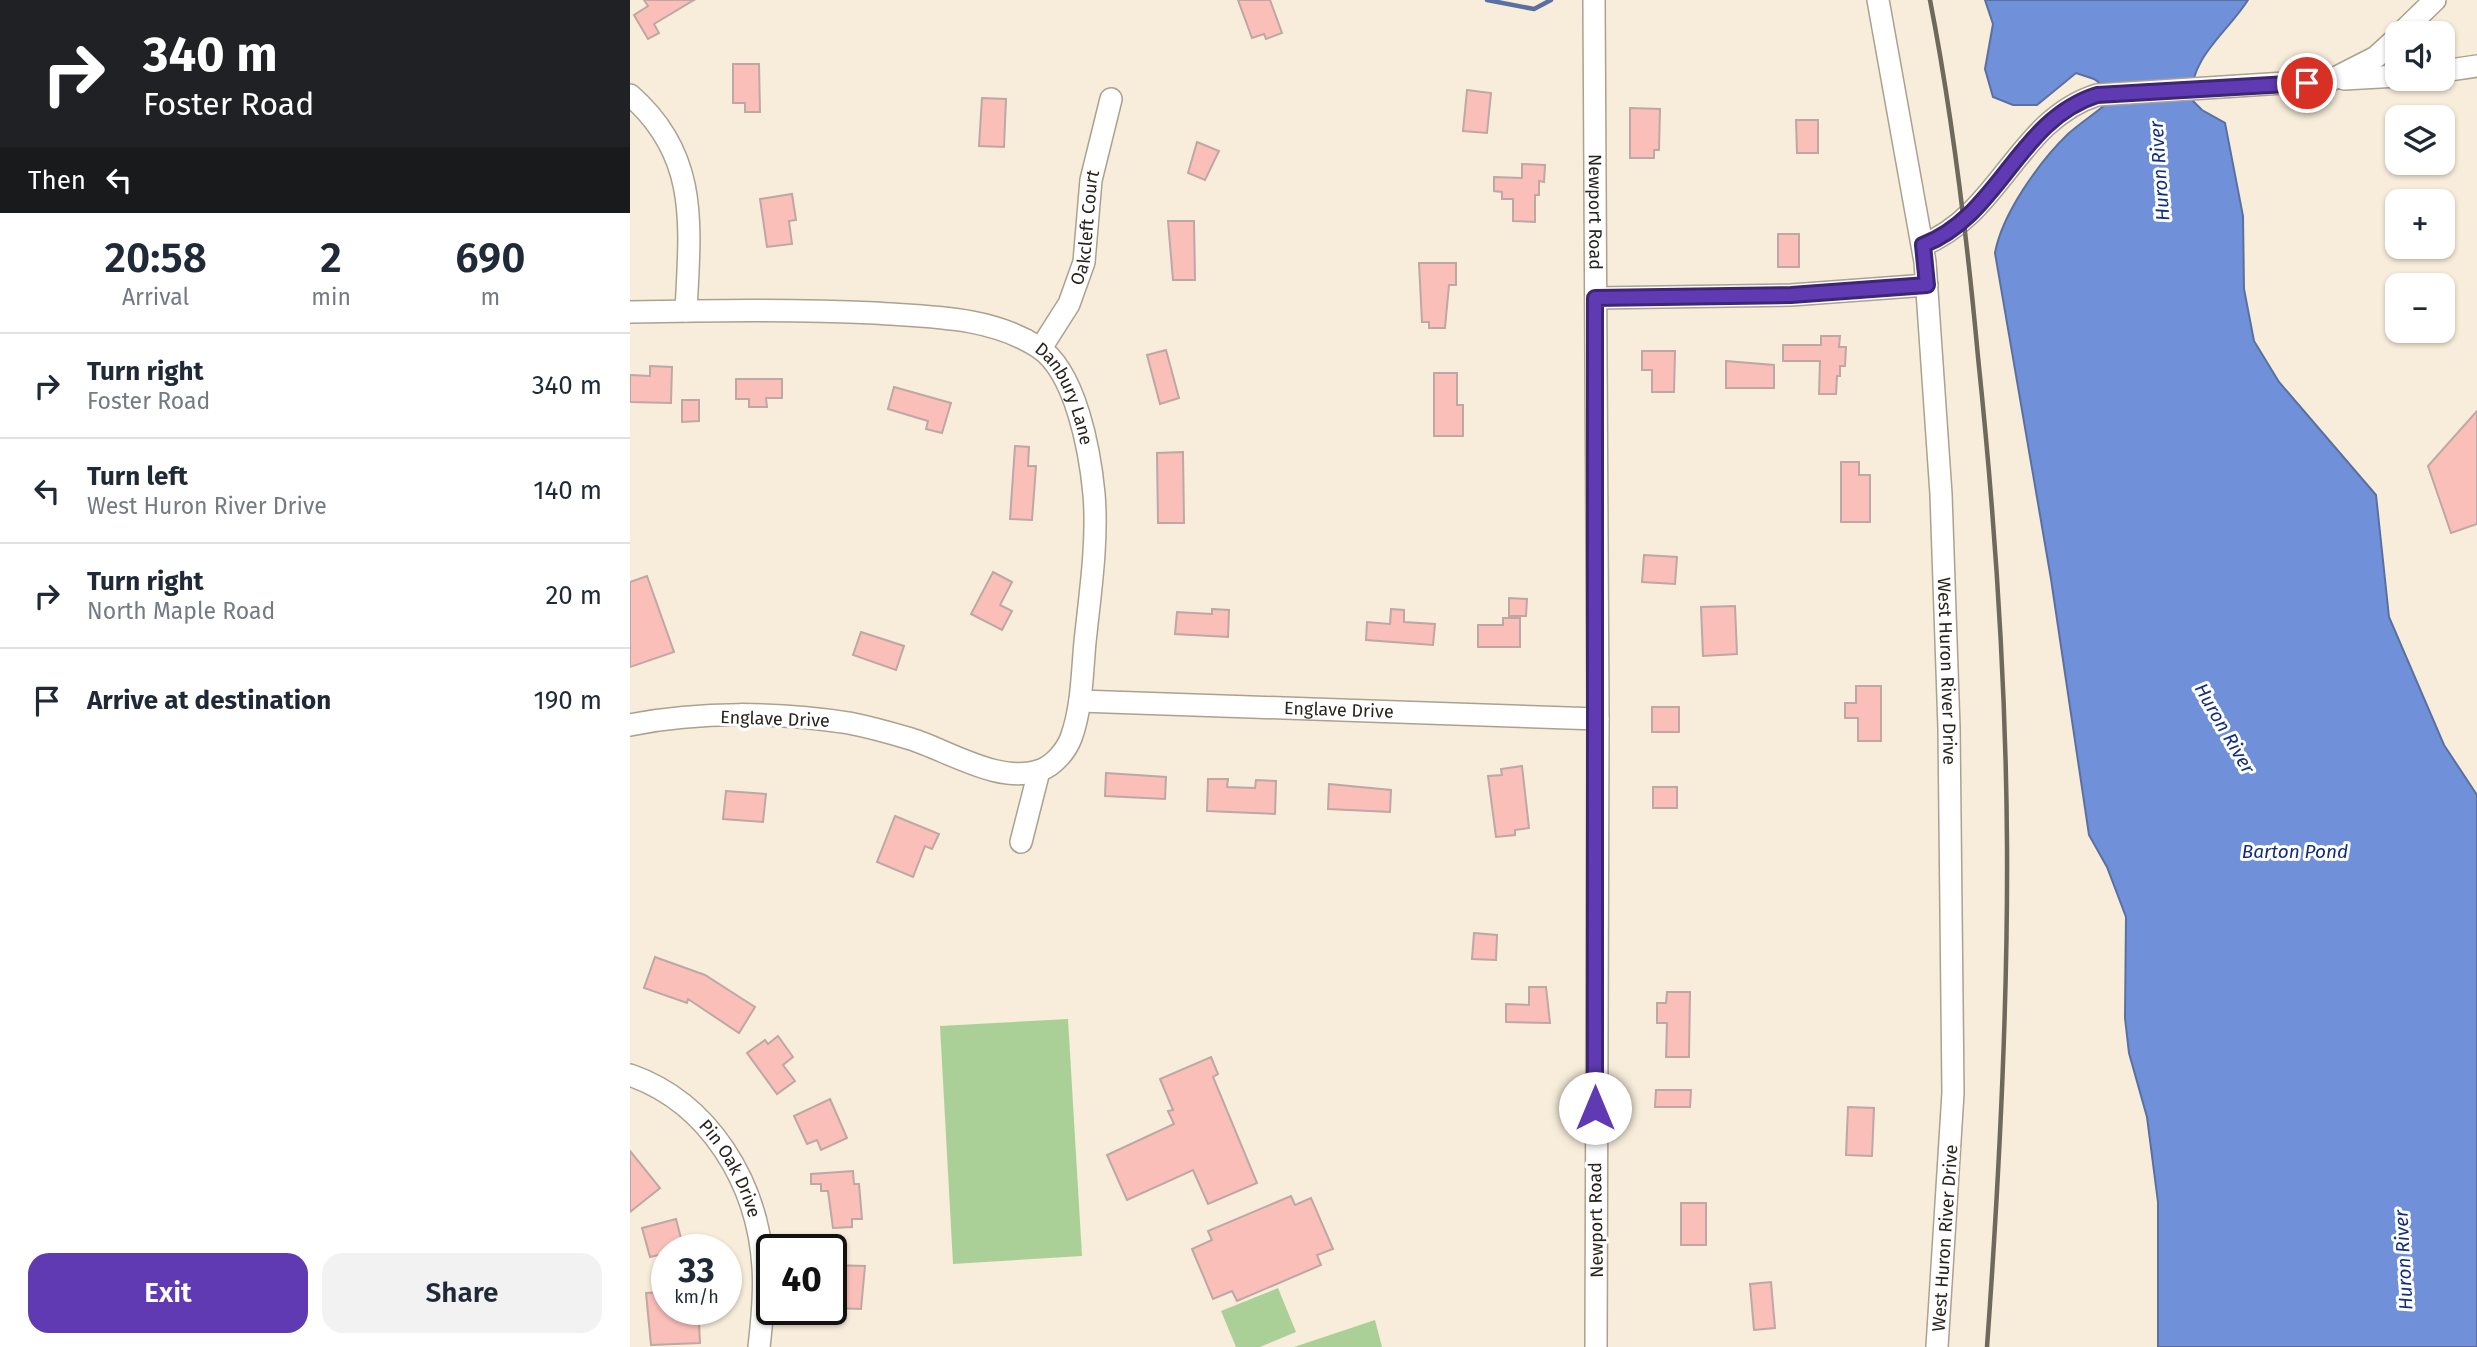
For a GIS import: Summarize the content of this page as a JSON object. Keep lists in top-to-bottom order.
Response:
{
  "streets": {
    "street": [
      "Newport Road",
      "Oakcleft Court",
      "Danbury Lane",
      "West Huron River Drive",
      "Englave Drive",
      "Pin Oak Drive"
    ]
  },
  "crossings": [
    ["Newport Road", "Englave Drive"],
    ["Oakcleft Court", "Danbury Lane"],
    ["Danbury Lane", "Englave Drive"]
  ],
  "water": ["Huron River", "Barton Pond"],
  "page": {
    "turn": ["340 m", "Foster Road"],
    "map_buttons": ["+", "−"],
    "then": "Then",
    "eta": [
      "20:58",
      "Arrival",
      "2",
      "min",
      "690",
      "m"
    ],
    "list": [
      {
        "name": "Turn right",
        "note": "Foster Road",
        "value": "340 m"
      },
      {
        "name": "Turn left",
        "note": "West Huron River Drive",
        "value": "140 m"
      },
      {
        "name": "Turn right",
        "note": "North Maple Road",
        "value": "20 m"
      },
      {
        "name": "Arrive at destination",
        "value": "190 m"
      }
    ],
    "speed": "33 km/h",
    "limit": "40",
    "buttons": ["Exit", "Share"]
  }
}
